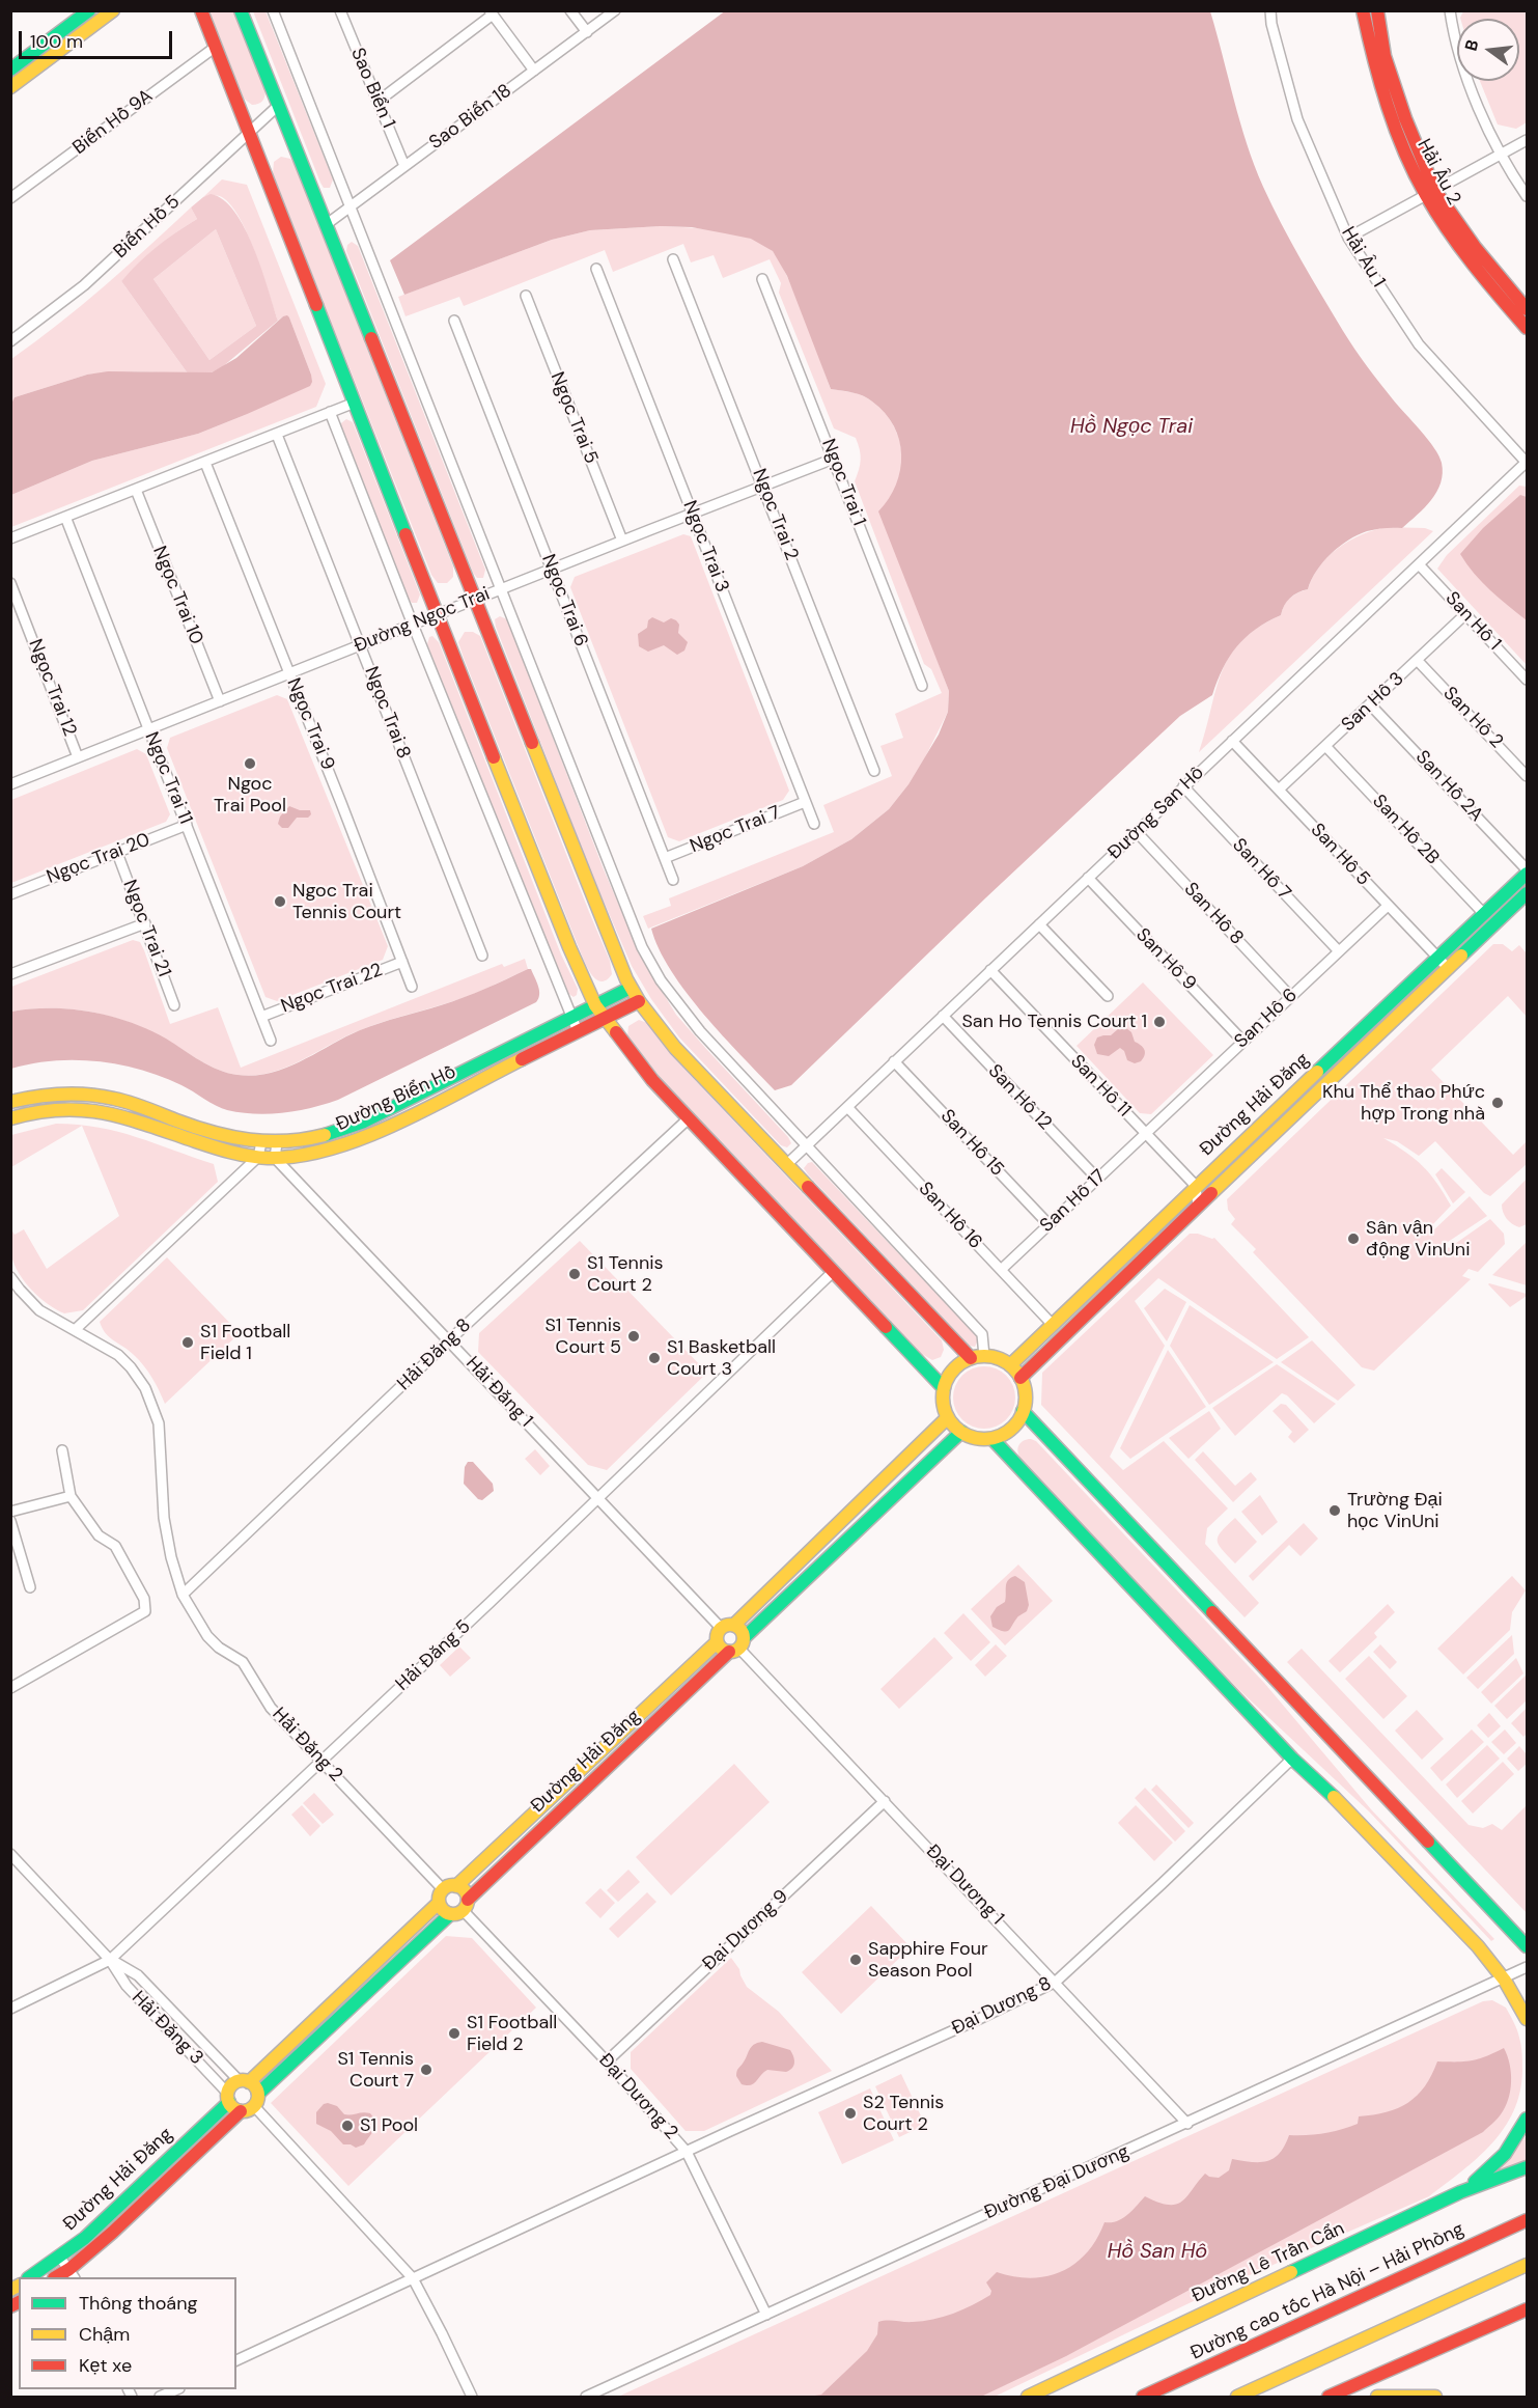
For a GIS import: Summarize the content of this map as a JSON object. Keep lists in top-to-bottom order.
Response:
{
  "streets": {
    "main road": [
      "Hải Âu 2",
      "Đường Biển Hồ",
      "Đường Hải Đăng",
      "Đường Lê Trần Cẩn",
      "Đường cao tốc Hà Nội – Hải Phòng"
    ],
    "street": [
      "Sao Biển 1",
      "Sao Biển 18",
      "Biển Hồ 9A",
      "Biển Hồ 5",
      "Hải Âu 1",
      "Ngọc Trai 5",
      "Ngọc Trai 1",
      "Ngọc Trai 2",
      "Ngọc Trai 3",
      "Ngọc Trai 10",
      "Ngọc Trai 6",
      "Đường Ngọc Trai",
      "San Hô 1",
      "Ngọc Trai 12",
      "San Hô 3",
      "Ngọc Trai 8",
      "San Hô 2",
      "Ngọc Trai 9",
      "Ngọc Trai 11",
      "San Hô 2A",
      "Đường San Hô",
      "Ngọc Trai 7",
      "San Hô 2B",
      "San Hô 5",
      "Ngọc Trai 20",
      "San Hô 7",
      "San Hô 8",
      "Ngọc Trai 21",
      "San Hô 9",
      "Ngọc Trai 22",
      "San Hô 6",
      "San Hô 11",
      "San Hô 12",
      "San Hô 15",
      "San Hô 17",
      "San Hô 16",
      "Hải Đăng 8",
      "Hải Đăng 1",
      "Hải Đăng 5",
      "Hải Đăng 2",
      "Đại Dương 1",
      "Đại Dương 9",
      "Đại Dương 8",
      "Hải Đăng 3",
      "Đại Dương 2",
      "Đường Đại Dương"
    ]
  },
  "crossings": [
    ["Sao Biển 1", "Sao Biển 18"],
    ["Hải Âu 1", "Đường San Hô"],
    ["Ngọc Trai 5", "Đường Ngọc Trai"],
    ["Ngọc Trai 1", "Đường Ngọc Trai"],
    ["Ngọc Trai 2", "Đường Ngọc Trai"],
    ["Ngọc Trai 3", "Đường Ngọc Trai"],
    ["Ngọc Trai 3", "Ngọc Trai 7"],
    ["Ngọc Trai 10", "Đường Ngọc Trai"],
    ["Ngọc Trai 6", "Đường Ngọc Trai"],
    ["Ngọc Trai 6", "Ngọc Trai 7"],
    ["Đường Ngọc Trai", "Ngọc Trai 12"],
    ["Đường Ngọc Trai", "Ngọc Trai 8"],
    ["Đường Ngọc Trai", "Ngọc Trai 9"],
    ["Đường Ngọc Trai", "Ngọc Trai 11"],
    ["San Hô 1", "San Hô 3"],
    ["San Hô 1", "Đường San Hô"],
    ["San Hô 3", "San Hô 2"],
    ["San Hô 3", "San Hô 2A"],
    ["San Hô 3", "San Hô 2B"],
    ["San Hô 3", "San Hô 5"],
    ["Ngọc Trai 9", "Ngọc Trai 22"],
    ["Ngọc Trai 11", "Ngọc Trai 20"],
    ["Ngọc Trai 11", "Ngọc Trai 22"],
    ["San Hô 2A", "Đường Hải Đăng"],
    ["Đường San Hô", "San Hô 5"],
    ["Đường San Hô", "San Hô 7"],
    ["Đường San Hô", "San Hô 8"],
    ["Đường San Hô", "San Hô 9"],
    ["Đường San Hô", "San Hô 11"],
    ["Đường San Hô", "San Hô 12"],
    ["Đường San Hô", "San Hô 15"],
    ["Đường San Hô", "San Hô 16"],
    ["San Hô 2B", "Đường Hải Đăng"],
    ["San Hô 5", "San Hô 6"],
    ["San Hô 5", "Đường Hải Đăng"],
    ["Ngọc Trai 20", "Ngọc Trai 21"],
    ["San Hô 7", "San Hô 6"],
    ["San Hô 8", "San Hô 6"],
    ["San Hô 9", "San Hô 6"],
    ["San Hô 6", "San Hô 11"],
    ["San Hô 6", "San Hô 17"],
    ["San Hô 11", "Đường Hải Đăng"],
    ["San Hô 11", "San Hô 17"],
    ["San Hô 12", "San Hô 17"],
    ["Đường Biển Hồ", "Hải Đăng 1"],
    ["Đường Hải Đăng", "San Hô 16"],
    ["Đường Hải Đăng", "Hải Đăng 1"],
    ["Đường Hải Đăng", "Hải Đăng 2"],
    ["Đường Hải Đăng", "Đại Dương 1"],
    ["Đường Hải Đăng", "Hải Đăng 3"],
    ["Đường Hải Đăng", "Đại Dương 2"],
    ["San Hô 15", "San Hô 17"],
    ["San Hô 17", "San Hô 16"],
    ["Hải Đăng 8", "Hải Đăng 1"],
    ["Hải Đăng 8", "Hải Đăng 2"],
    ["Hải Đăng 1", "Hải Đăng 5"],
    ["Hải Đăng 1", "Đại Dương 1"],
    ["Hải Đăng 5", "Hải Đăng 2"],
    ["Hải Đăng 5", "Hải Đăng 3"],
    ["Hải Đăng 2", "Đại Dương 2"],
    ["Đại Dương 1", "Đại Dương 9"],
    ["Đại Dương 1", "Đại Dương 8"],
    ["Đại Dương 1", "Đường Đại Dương"],
    ["Đại Dương 9", "Đại Dương 2"],
    ["Đại Dương 8", "Đại Dương 2"],
    ["Đại Dương 2", "Đường Đại Dương"]
  ],
  "water": ["Hồ Ngọc Trai", "Hồ San Hô"],
  "places": [
    "Ngoc Trai Pool",
    "Ngoc Trai Tennis Court",
    "San Ho Tennis Court 1",
    "Khu Thể thao Phức hợp Trong nhà",
    "Sân vận động VinUni",
    "S1 Tennis Court 2",
    "S1 Tennis Court 5",
    "S1 Football Field 1",
    "S1 Basketball Court 3",
    "Trường Đại học VinUni",
    "Sapphire Four Season Pool",
    "S1 Football Field 2",
    "S1 Tennis Court 7",
    "S2 Tennis Court 2",
    "S1 Pool"
  ],
  "legend": ["Thông thoáng", "Chậm", "Kẹt xe"],
  "scale_bar": "100 m",
  "north": "left"
}
